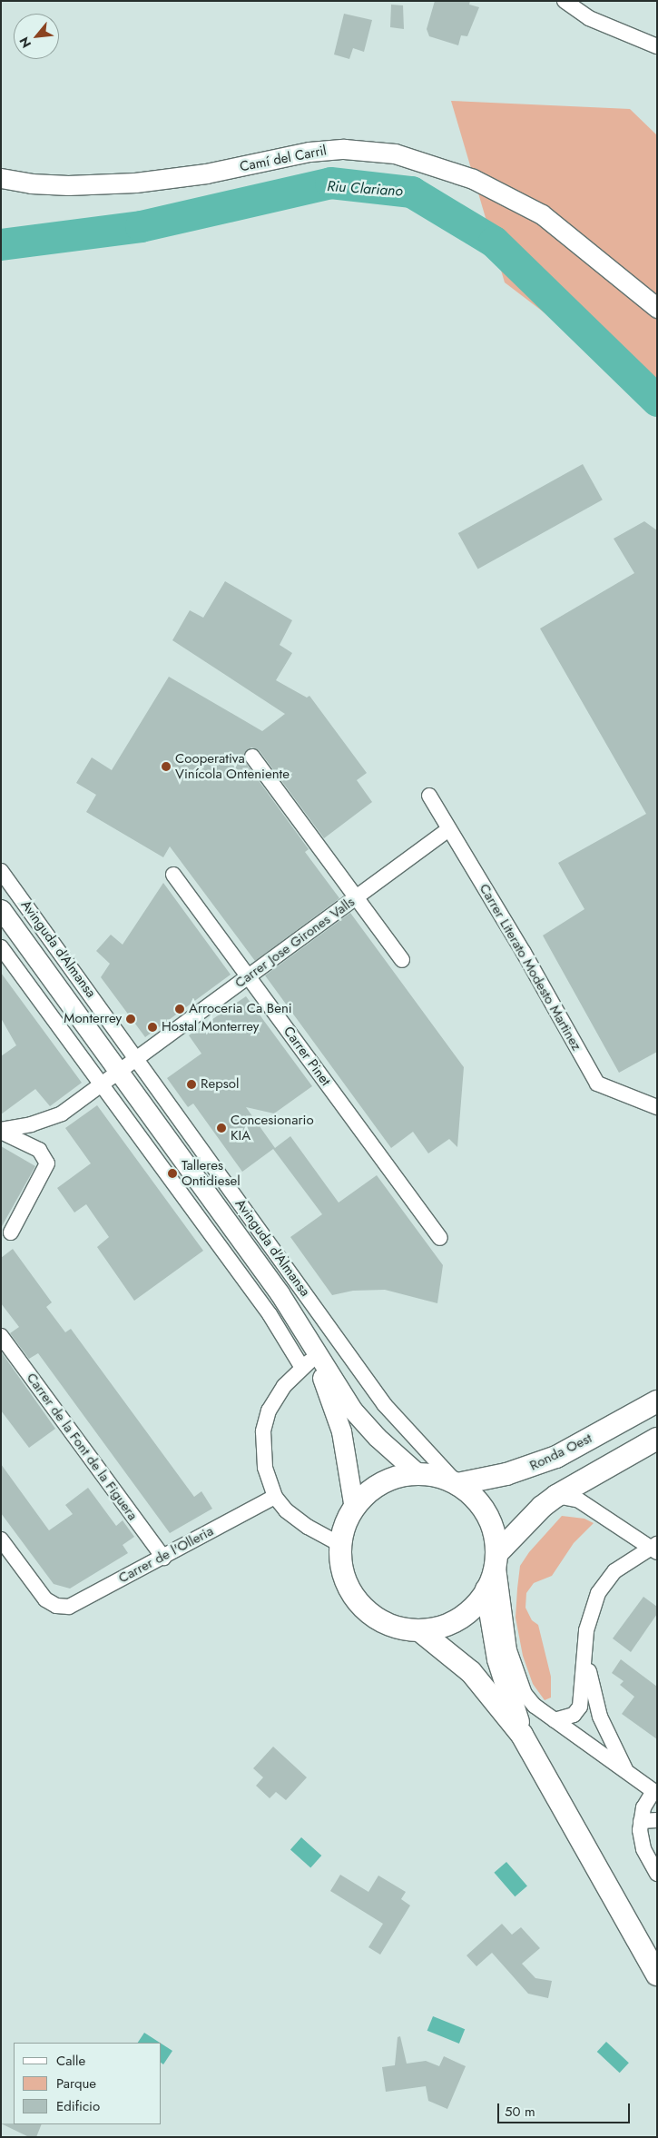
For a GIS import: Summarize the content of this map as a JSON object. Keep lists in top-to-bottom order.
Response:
{
  "streets": {
    "main road": ["Ronda Oest"],
    "street": [
      "Camí del Carril",
      "Carrer Jose Girones Valls",
      "Avinguda d'Almansa",
      "Carrer Literato Modesto Martinez",
      "Carrer Pinet",
      "Carrer de la Font de la Figuera",
      "Carrer de l'Olleria"
    ]
  },
  "crossings": [
    ["Carrer Jose Girones Valls", "Avinguda d'Almansa"],
    ["Carrer Jose Girones Valls", "Carrer Literato Modesto Martinez"],
    ["Carrer Jose Girones Valls", "Carrer Pinet"],
    ["Avinguda d'Almansa", "Ronda Oest"],
    ["Carrer de la Font de la Figuera", "Carrer de l'Olleria"]
  ],
  "water": ["Riu Clariano"],
  "places": [
    "Cooperativa Vinícola Onteniente",
    "Arroceria Ca Beni",
    "Monterrey",
    "Hostal Monterrey",
    "Repsol",
    "Concesionario KIA",
    "Talleres Ontidiesel"
  ],
  "legend": ["Calle", "Parque", "Edificio"],
  "scale_bar": "50 m",
  "north": "bottom left"
}
